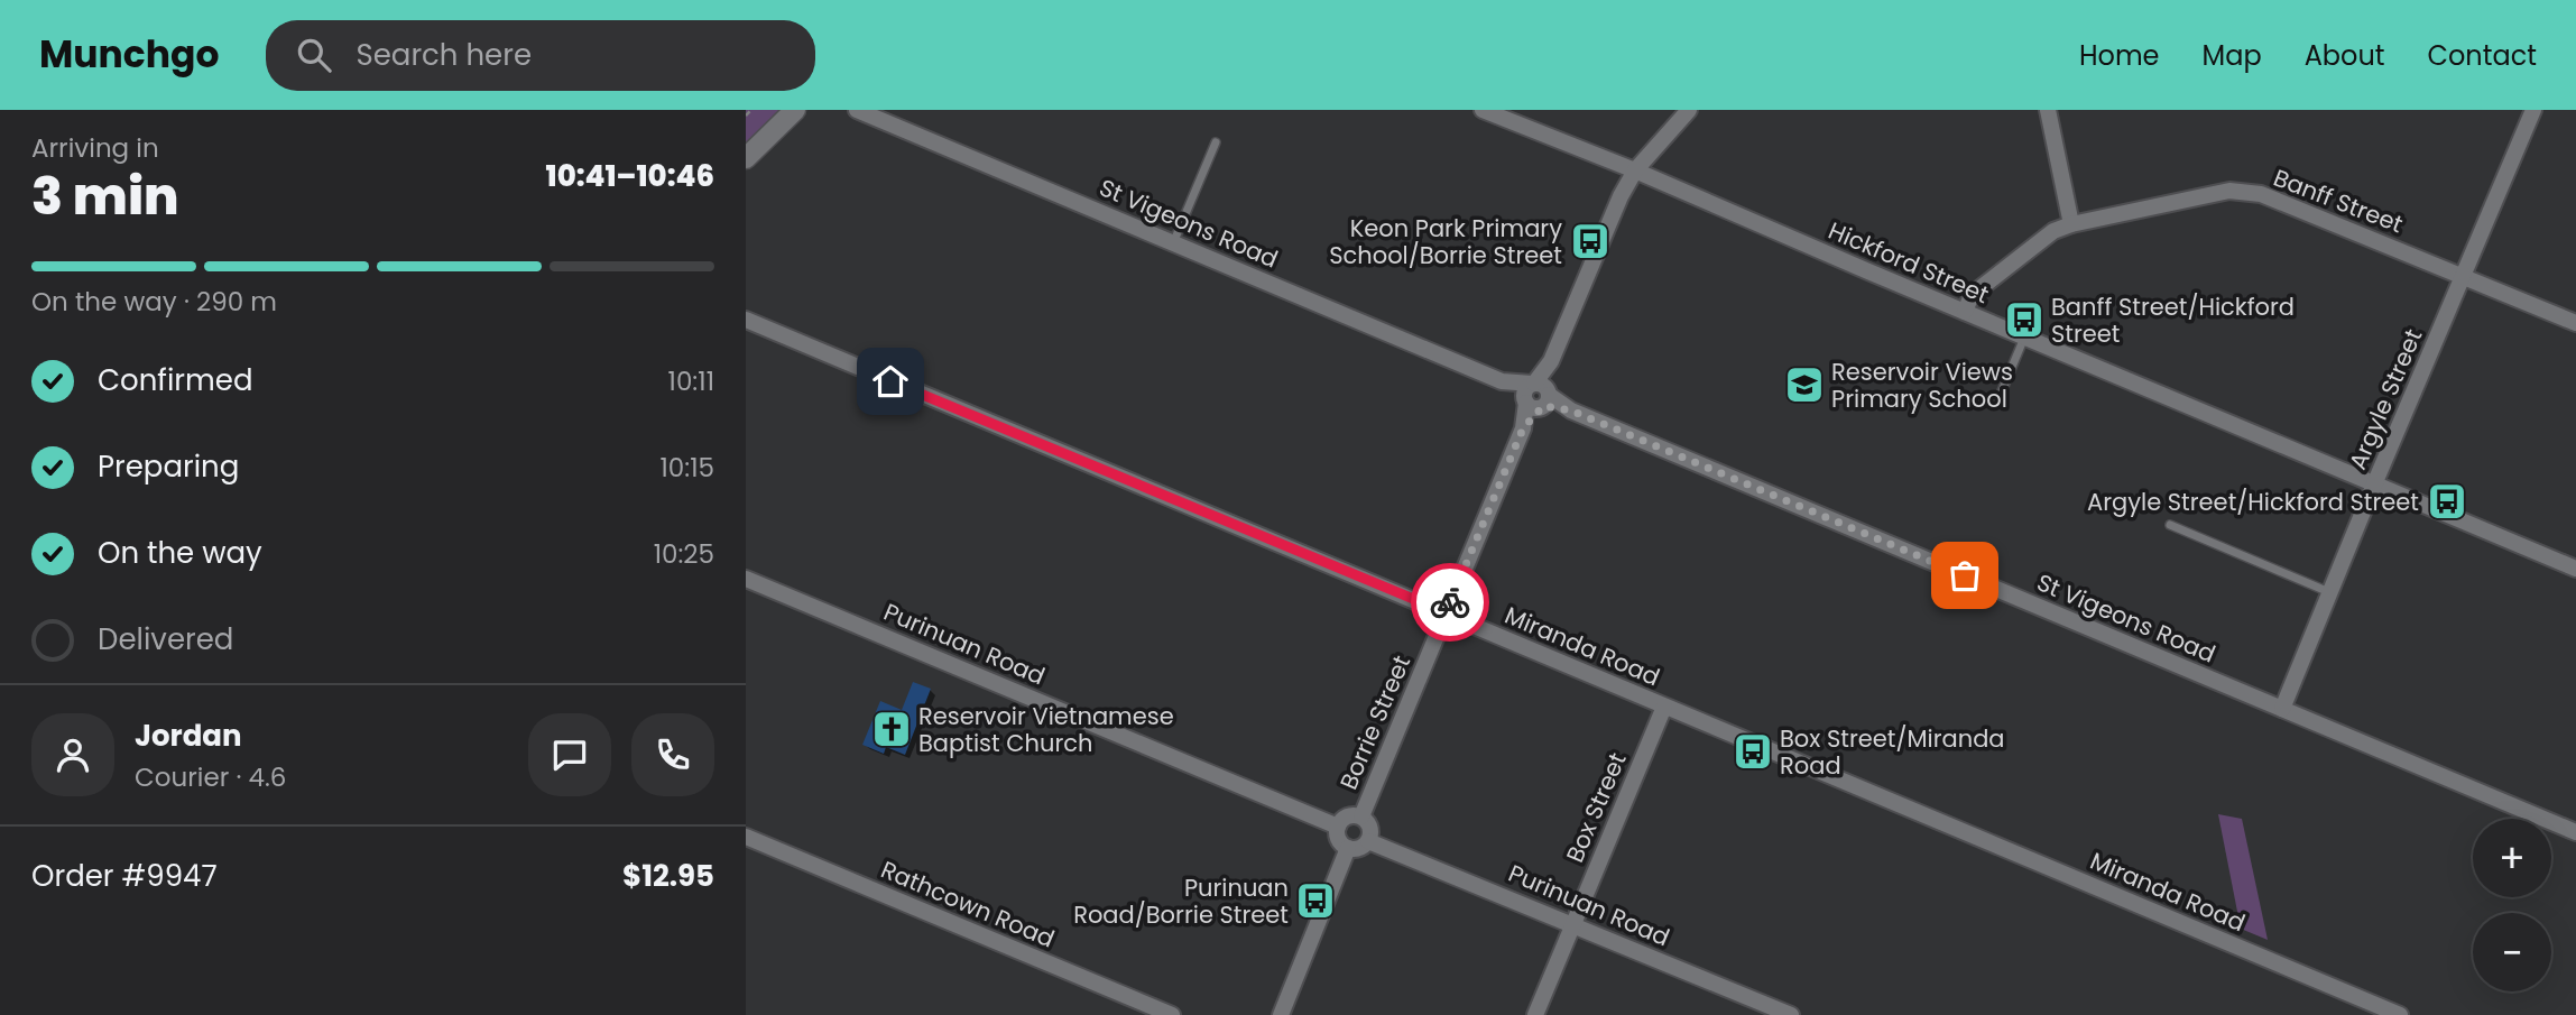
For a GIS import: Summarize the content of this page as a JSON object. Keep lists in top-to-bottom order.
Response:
{
  "streets": {
    "street": [
      "Banff Street",
      "St Vigeons Road",
      "Hickford Street",
      "Argyle Street",
      "Purinuan Road",
      "Miranda Road",
      "Borrie Street",
      "Box Street",
      "Rathcown Road"
    ]
  },
  "crossings": [
    ["Banff Street", "Hickford Street"],
    ["Banff Street", "Argyle Street"],
    ["St Vigeons Road", "Argyle Street"],
    ["St Vigeons Road", "Borrie Street"],
    ["Hickford Street", "Argyle Street"],
    ["Hickford Street", "Borrie Street"],
    ["Purinuan Road", "Borrie Street"],
    ["Purinuan Road", "Box Street"],
    ["Miranda Road", "Borrie Street"],
    ["Miranda Road", "Box Street"]
  ],
  "places": {
    "bus stop": [
      "Keon Park Primary School/Borrie Street",
      "Banff Street/Hickford Street",
      "Argyle Street/Hickford Street",
      "Box Street/Miranda Road",
      "Purinuan Road/Borrie Street"
    ],
    "school or university": ["Reservoir Views Primary School"],
    "church": ["Reservoir Vietnamese Baptist Church"]
  },
  "page": {
    "header": "Munchgo",
    "search": "Search here",
    "nav": [
      "Home",
      "Map",
      "About",
      "Contact"
    ],
    "heading": ["3 min", "Arriving in", "10:41–10:46"],
    "panel": [
      "Jordan",
      "Courier · 4.6",
      "Order #9947",
      "$12.95"
    ],
    "bar": "On the way · 290 m",
    "list": [
      ["Confirmed", "10:11"],
      ["Preparing", "10:15"],
      ["On the way", "10:25"],
      "Delivered"
    ],
    "map_buttons": ["+", "−"]
  }
}
